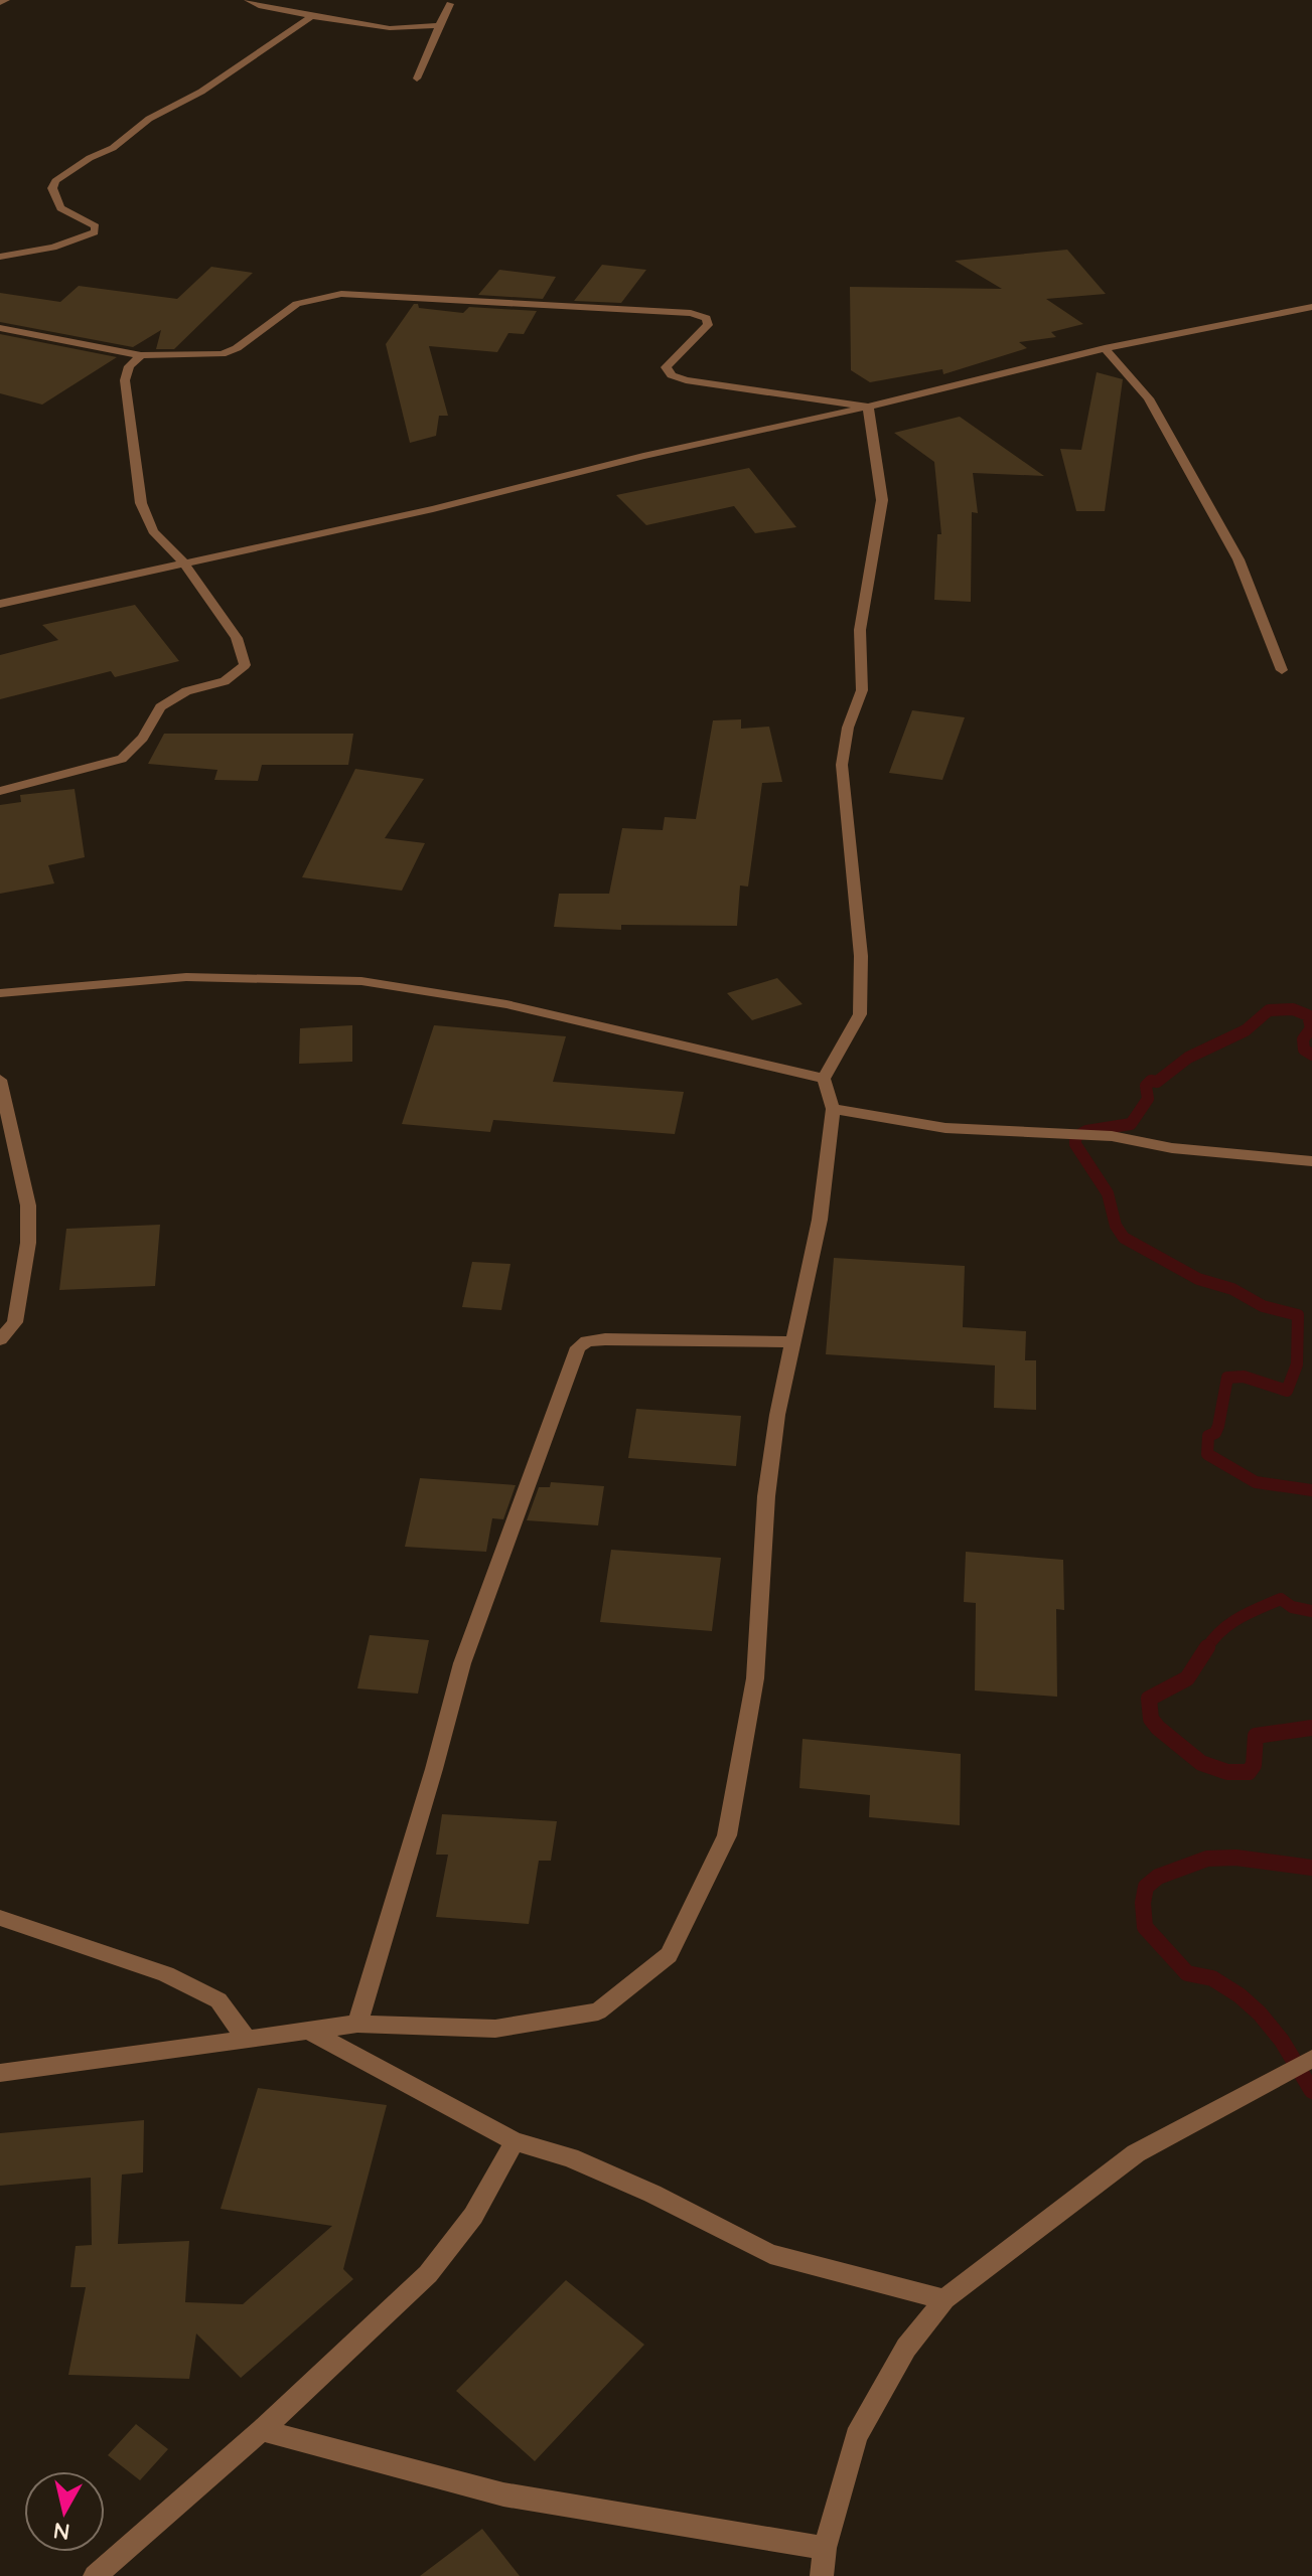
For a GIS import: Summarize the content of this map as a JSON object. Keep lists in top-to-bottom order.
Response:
{
  "north": "bottom"
}
